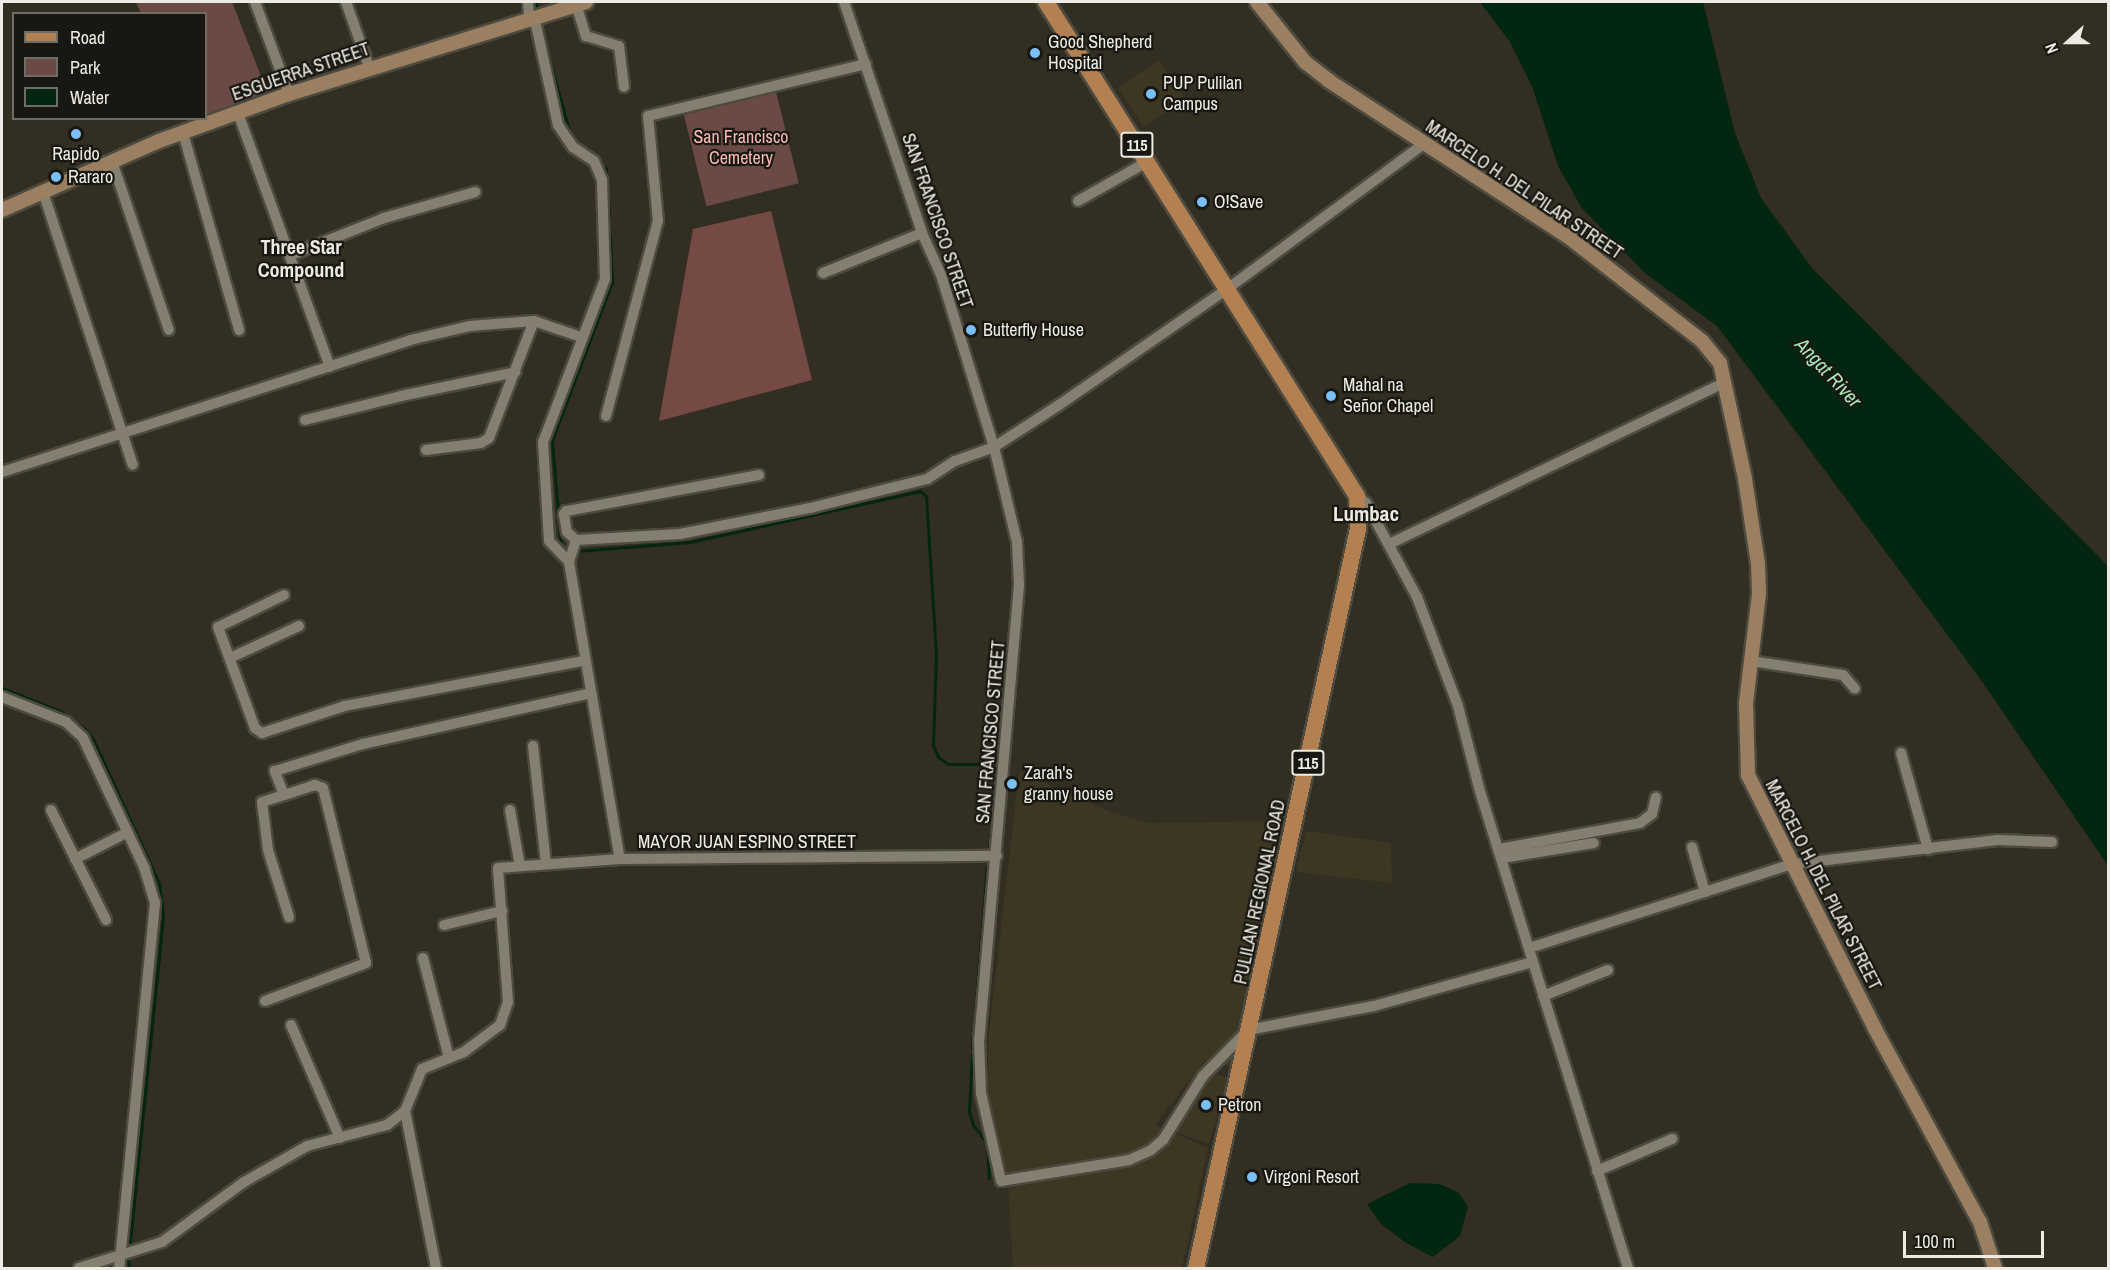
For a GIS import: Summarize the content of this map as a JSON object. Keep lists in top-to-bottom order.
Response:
{
  "streets": {
    "main road": ["115", "PULILAN REGIONAL ROAD"],
    "street": [
      "ESGUERRA STREET",
      "MARCELO H. DEL PILAR STREET",
      "SAN FRANCISCO STREET",
      "MAYOR JUAN ESPINO STREET"
    ]
  },
  "crossings": [
    ["115", "PULILAN REGIONAL ROAD"],
    ["SAN FRANCISCO STREET", "MAYOR JUAN ESPINO STREET"],
    ["SAN FRANCISCO STREET", "PULILAN REGIONAL ROAD"]
  ],
  "districts": ["Three Star Compound", "Lumbac"],
  "water": ["Angat River"],
  "parks": ["San Francisco Cemetery"],
  "places": [
    "Good Shepherd Hospital",
    "PUP Pulilan Campus",
    "Rapido",
    "Rararo",
    "O!Save",
    "Butterfly House",
    "Mahal na Señor Chapel",
    "Zarah's granny house",
    "Petron",
    "Virgoni Resort"
  ],
  "legend": ["Road", "Park", "Water"],
  "scale_bar": "100 m",
  "north": "left"
}
